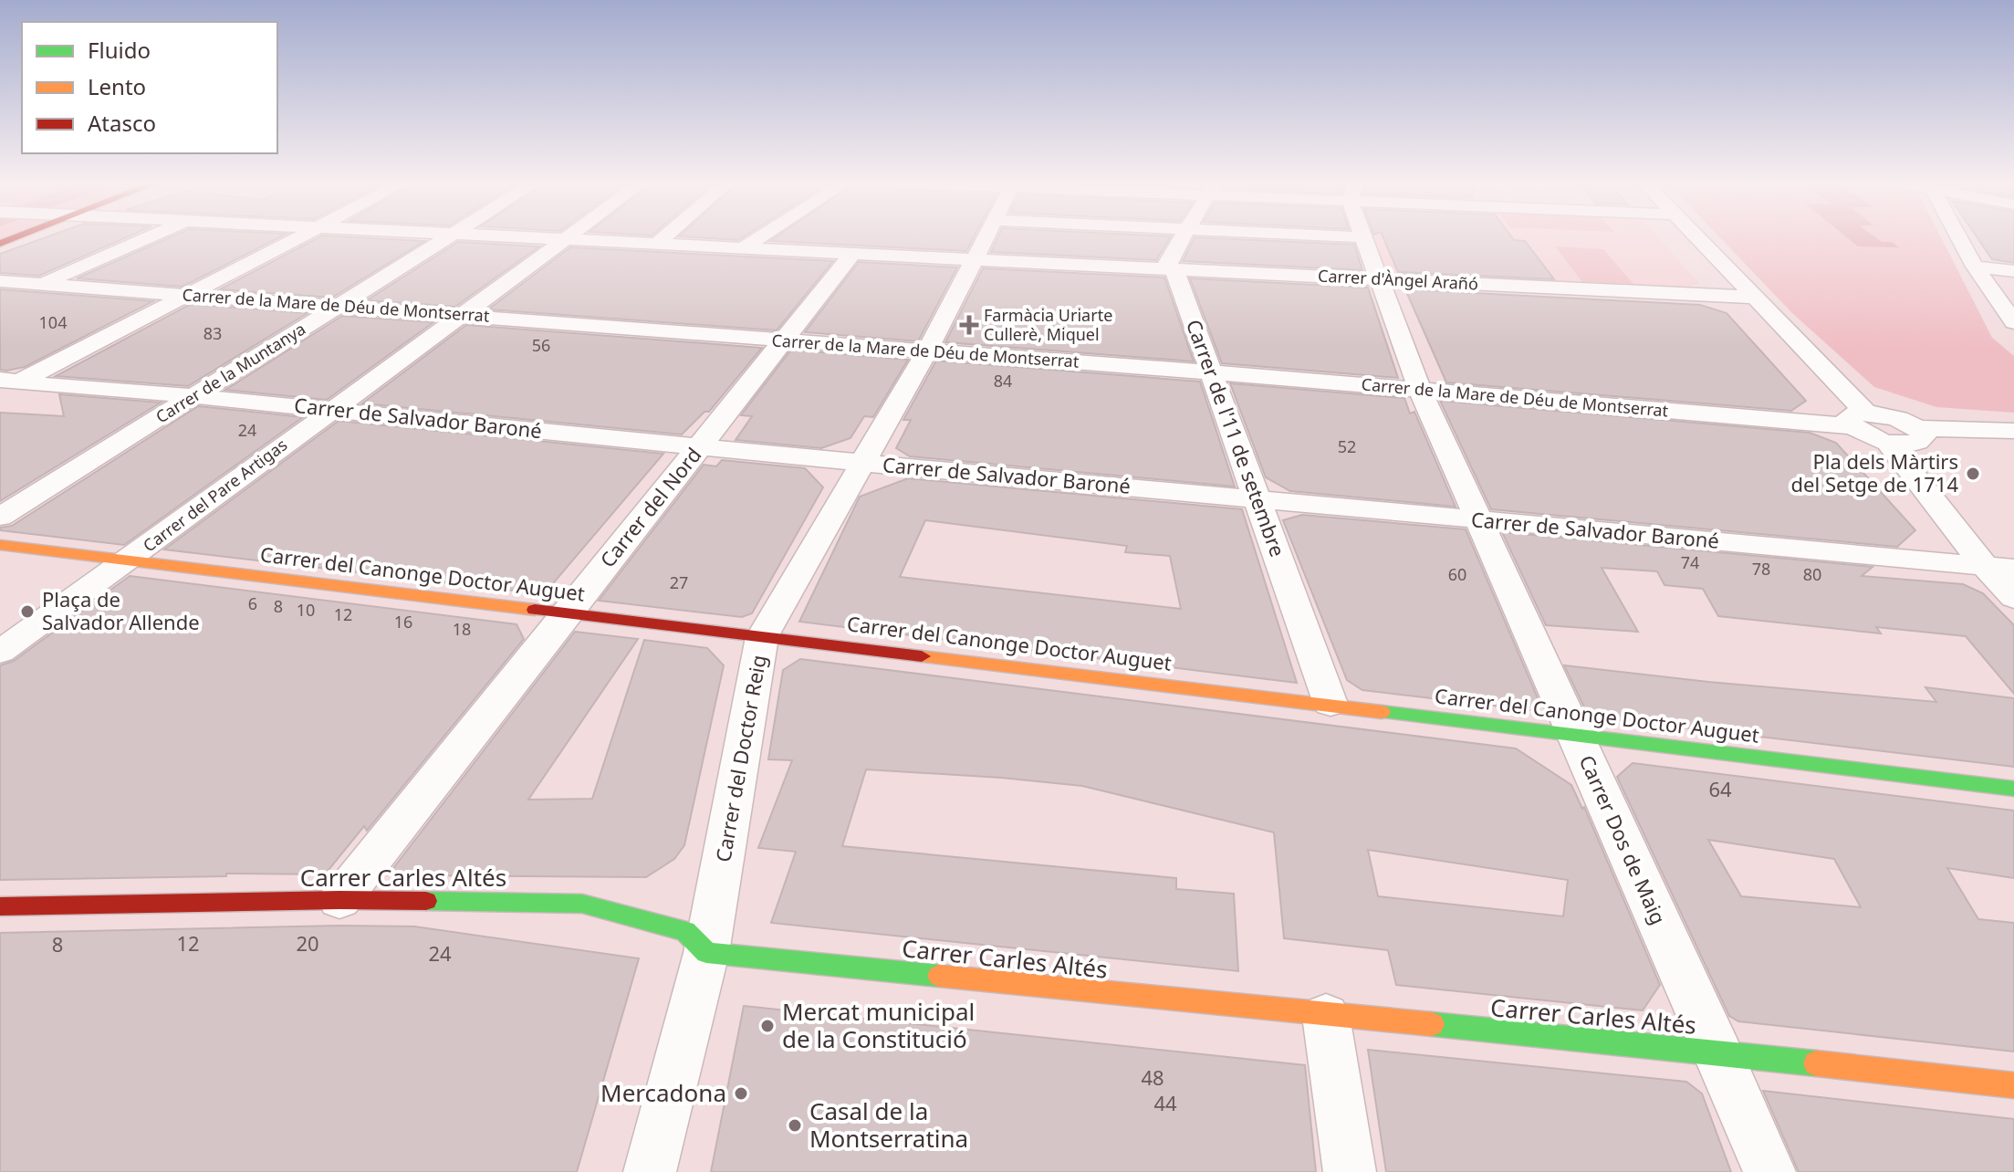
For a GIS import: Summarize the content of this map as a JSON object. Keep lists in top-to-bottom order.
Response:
{
  "streets": {
    "street": [
      "Carrer d'Àngel Arañó",
      "Carrer de la Mare de Déu de Montserrat",
      "Carrer de la Muntanya",
      "Carrer de Salvador Baroné",
      "Carrer de l'11 de setembre",
      "Carrer del Pare Artigas",
      "Carrer del Nord",
      "Carrer del Canonge Doctor Auguet",
      "Carrer del Doctor Reig",
      "Carrer Dos de Maig",
      "Carrer Carles Altés"
    ]
  },
  "crossings": [
    ["Carrer d'Àngel Arañó", "Carrer de l'11 de setembre"],
    ["Carrer d'Àngel Arañó", "Carrer del Pare Artigas"],
    ["Carrer d'Àngel Arañó", "Carrer del Nord"],
    ["Carrer d'Àngel Arañó", "Carrer del Doctor Reig"],
    ["Carrer d'Àngel Arañó", "Carrer Dos de Maig"],
    ["Carrer de la Mare de Déu de Montserrat", "Carrer de la Muntanya"],
    ["Carrer de la Mare de Déu de Montserrat", "Carrer de l'11 de setembre"],
    ["Carrer de la Mare de Déu de Montserrat", "Carrer del Pare Artigas"],
    ["Carrer de la Mare de Déu de Montserrat", "Carrer del Nord"],
    ["Carrer de la Mare de Déu de Montserrat", "Carrer del Doctor Reig"],
    ["Carrer de la Mare de Déu de Montserrat", "Carrer Dos de Maig"],
    ["Carrer de la Muntanya", "Carrer de Salvador Baroné"],
    ["Carrer de Salvador Baroné", "Carrer de l'11 de setembre"],
    ["Carrer de Salvador Baroné", "Carrer del Pare Artigas"],
    ["Carrer de Salvador Baroné", "Carrer del Nord"],
    ["Carrer de Salvador Baroné", "Carrer del Doctor Reig"],
    ["Carrer de Salvador Baroné", "Carrer Dos de Maig"],
    ["Carrer de l'11 de setembre", "Carrer del Canonge Doctor Auguet"],
    ["Carrer del Pare Artigas", "Carrer del Canonge Doctor Auguet"],
    ["Carrer del Nord", "Carrer del Canonge Doctor Auguet"],
    ["Carrer del Nord", "Carrer Carles Altés"],
    ["Carrer del Canonge Doctor Auguet", "Carrer del Doctor Reig"],
    ["Carrer del Canonge Doctor Auguet", "Carrer Dos de Maig"],
    ["Carrer del Doctor Reig", "Carrer Carles Altés"],
    ["Carrer Dos de Maig", "Carrer Carles Altés"]
  ],
  "places": {
    "health": ["Farmàcia Uriarte Cullerè, Miquel"],
    "other": [
      "Pla dels Màrtirs del Setge de 1714",
      "Plaça de Salvador Allende",
      "Mercat municipal de la Constitució",
      "Mercadona",
      "Casal de la Montserratina"
    ]
  },
  "house_numbers": [
    "104",
    "83",
    "56",
    "84",
    "24",
    "52",
    "74",
    "78",
    "60",
    "80",
    "27",
    "6",
    "8",
    "10",
    "12",
    "16",
    "18",
    "64",
    "12",
    "20",
    "8",
    "24",
    "48",
    "44"
  ],
  "legend": ["Fluido", "Lento", "Atasco"]
}
